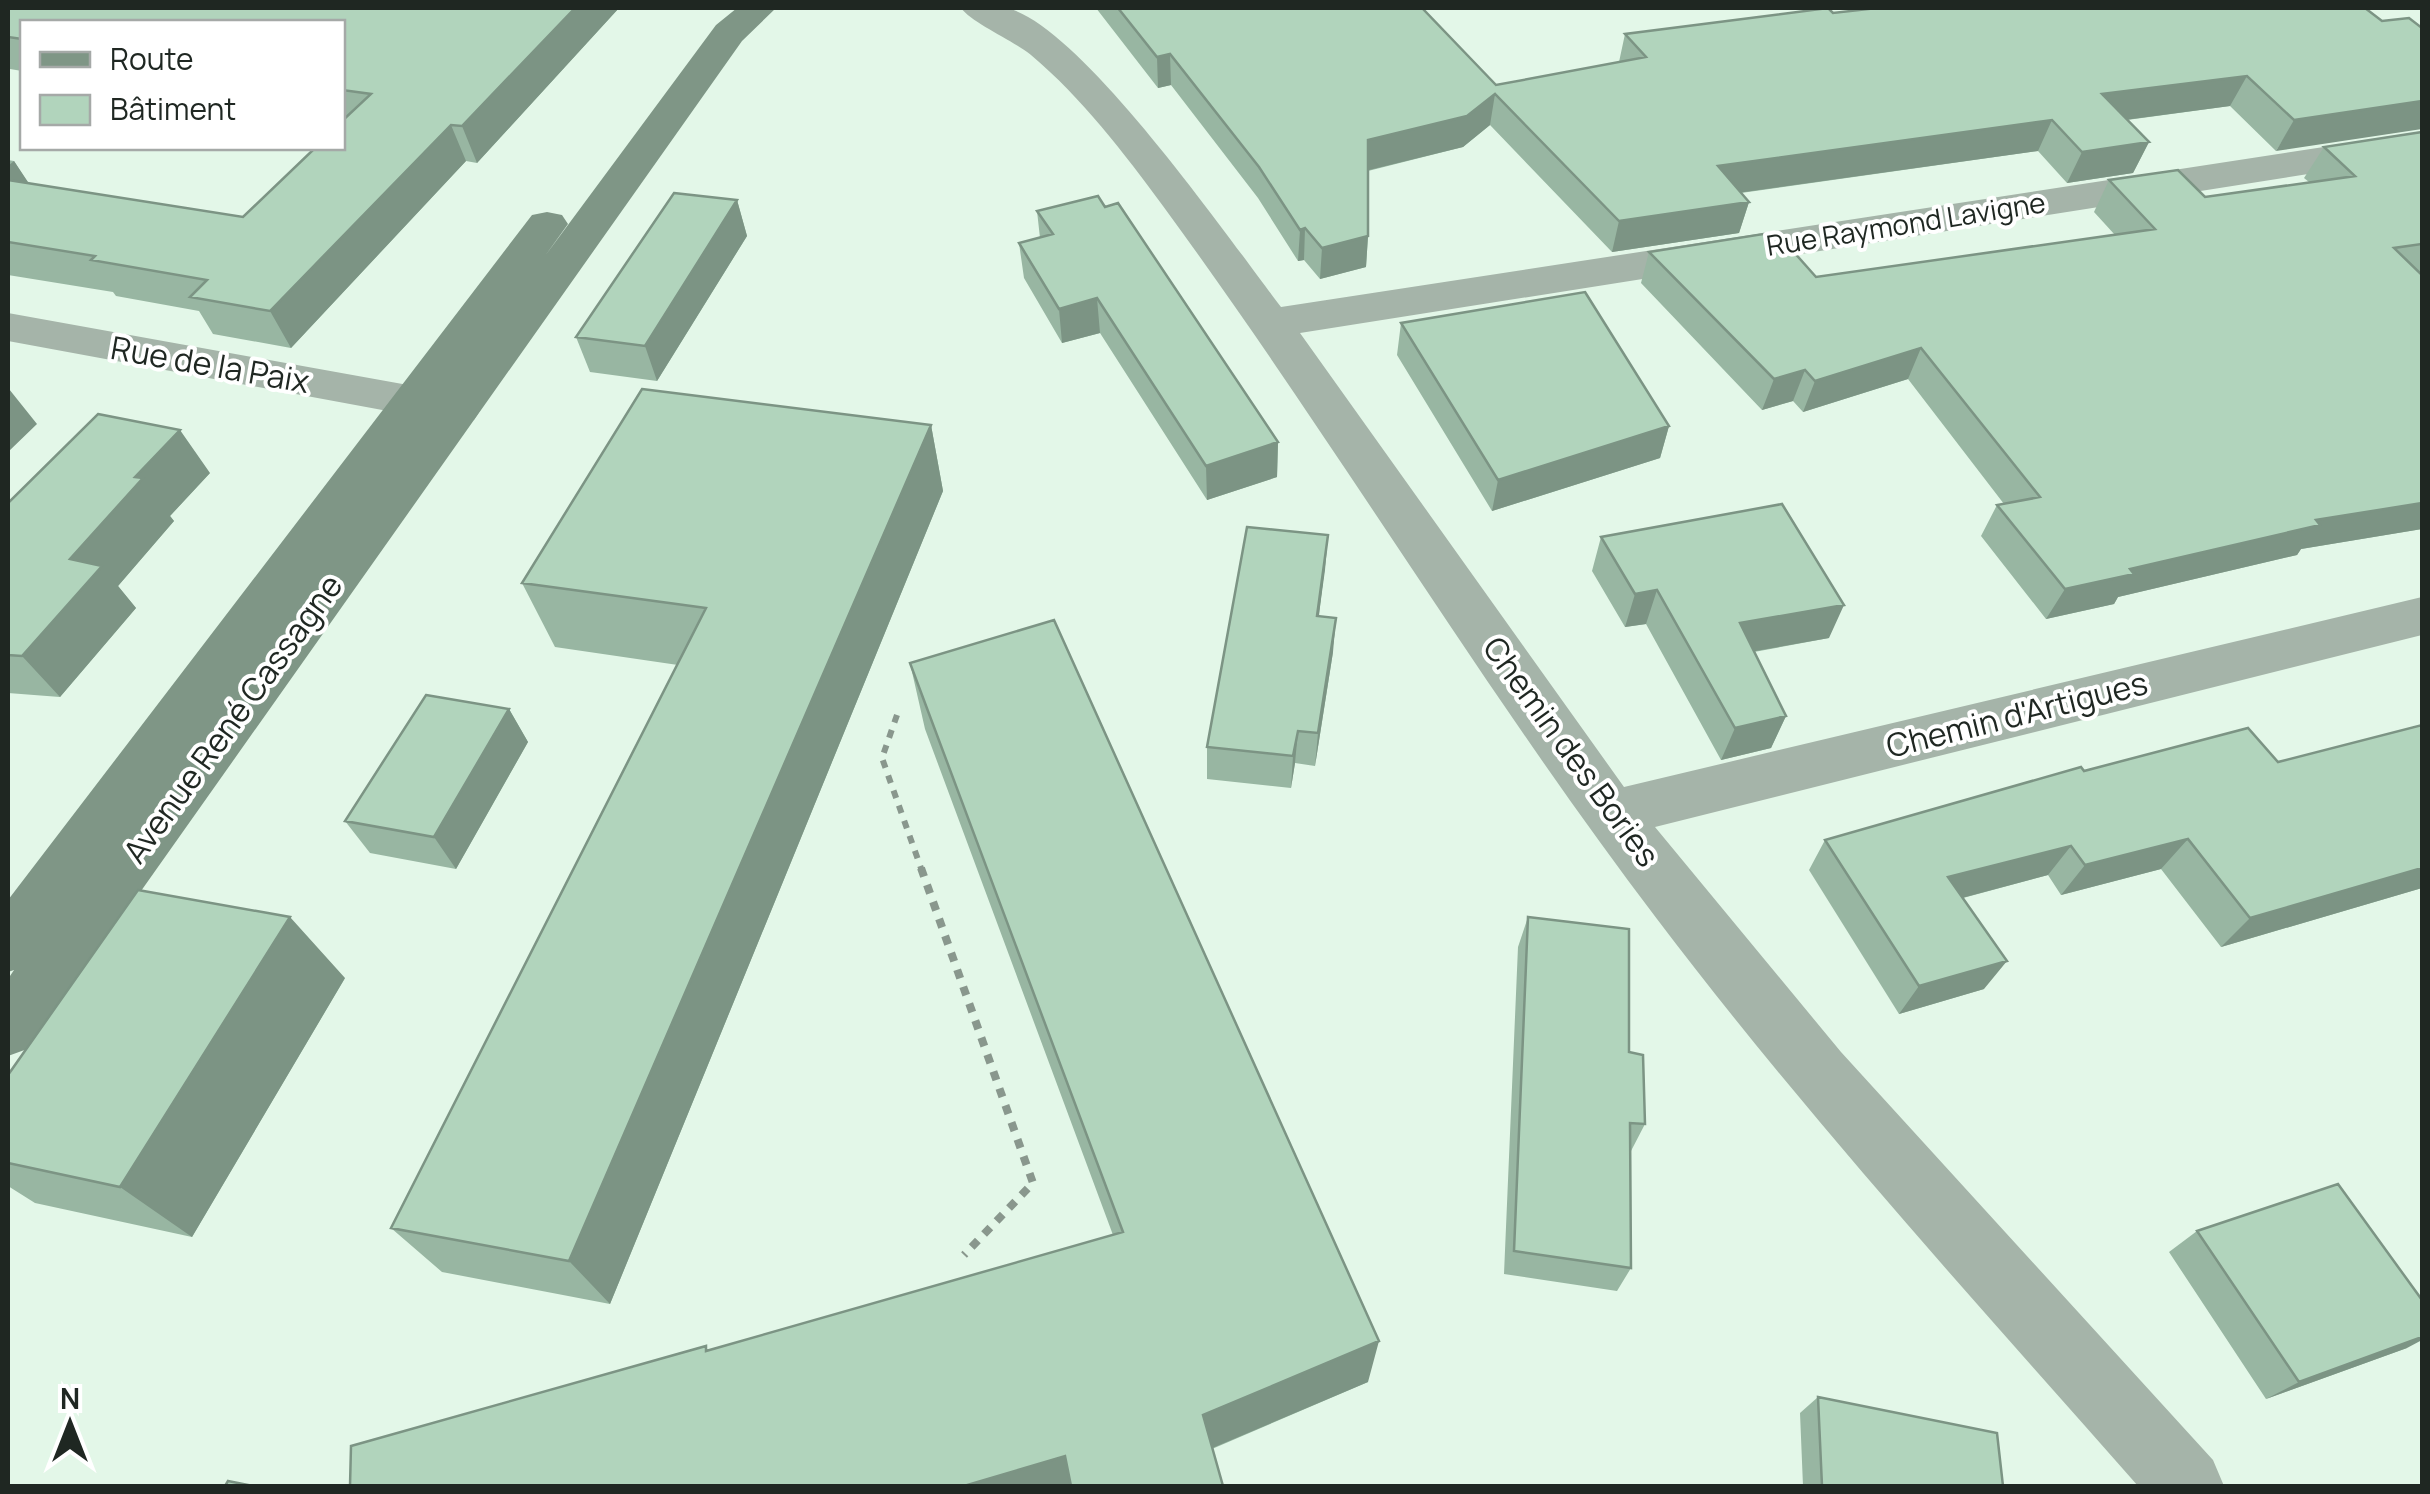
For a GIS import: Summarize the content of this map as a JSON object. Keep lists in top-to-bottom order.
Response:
{
  "streets": {
    "main road": ["Avenue René Cassagne"],
    "street": [
      "Rue Raymond Lavigne",
      "Rue de la Paix",
      "Chemin d'Artigues",
      "Chemin des Bories"
    ]
  },
  "crossings": [
    ["Rue Raymond Lavigne", "Chemin des Bories"],
    ["Rue de la Paix", "Avenue René Cassagne"],
    ["Chemin d'Artigues", "Chemin des Bories"]
  ],
  "legend": ["Route", "Bâtiment"],
  "north": "top"
}
